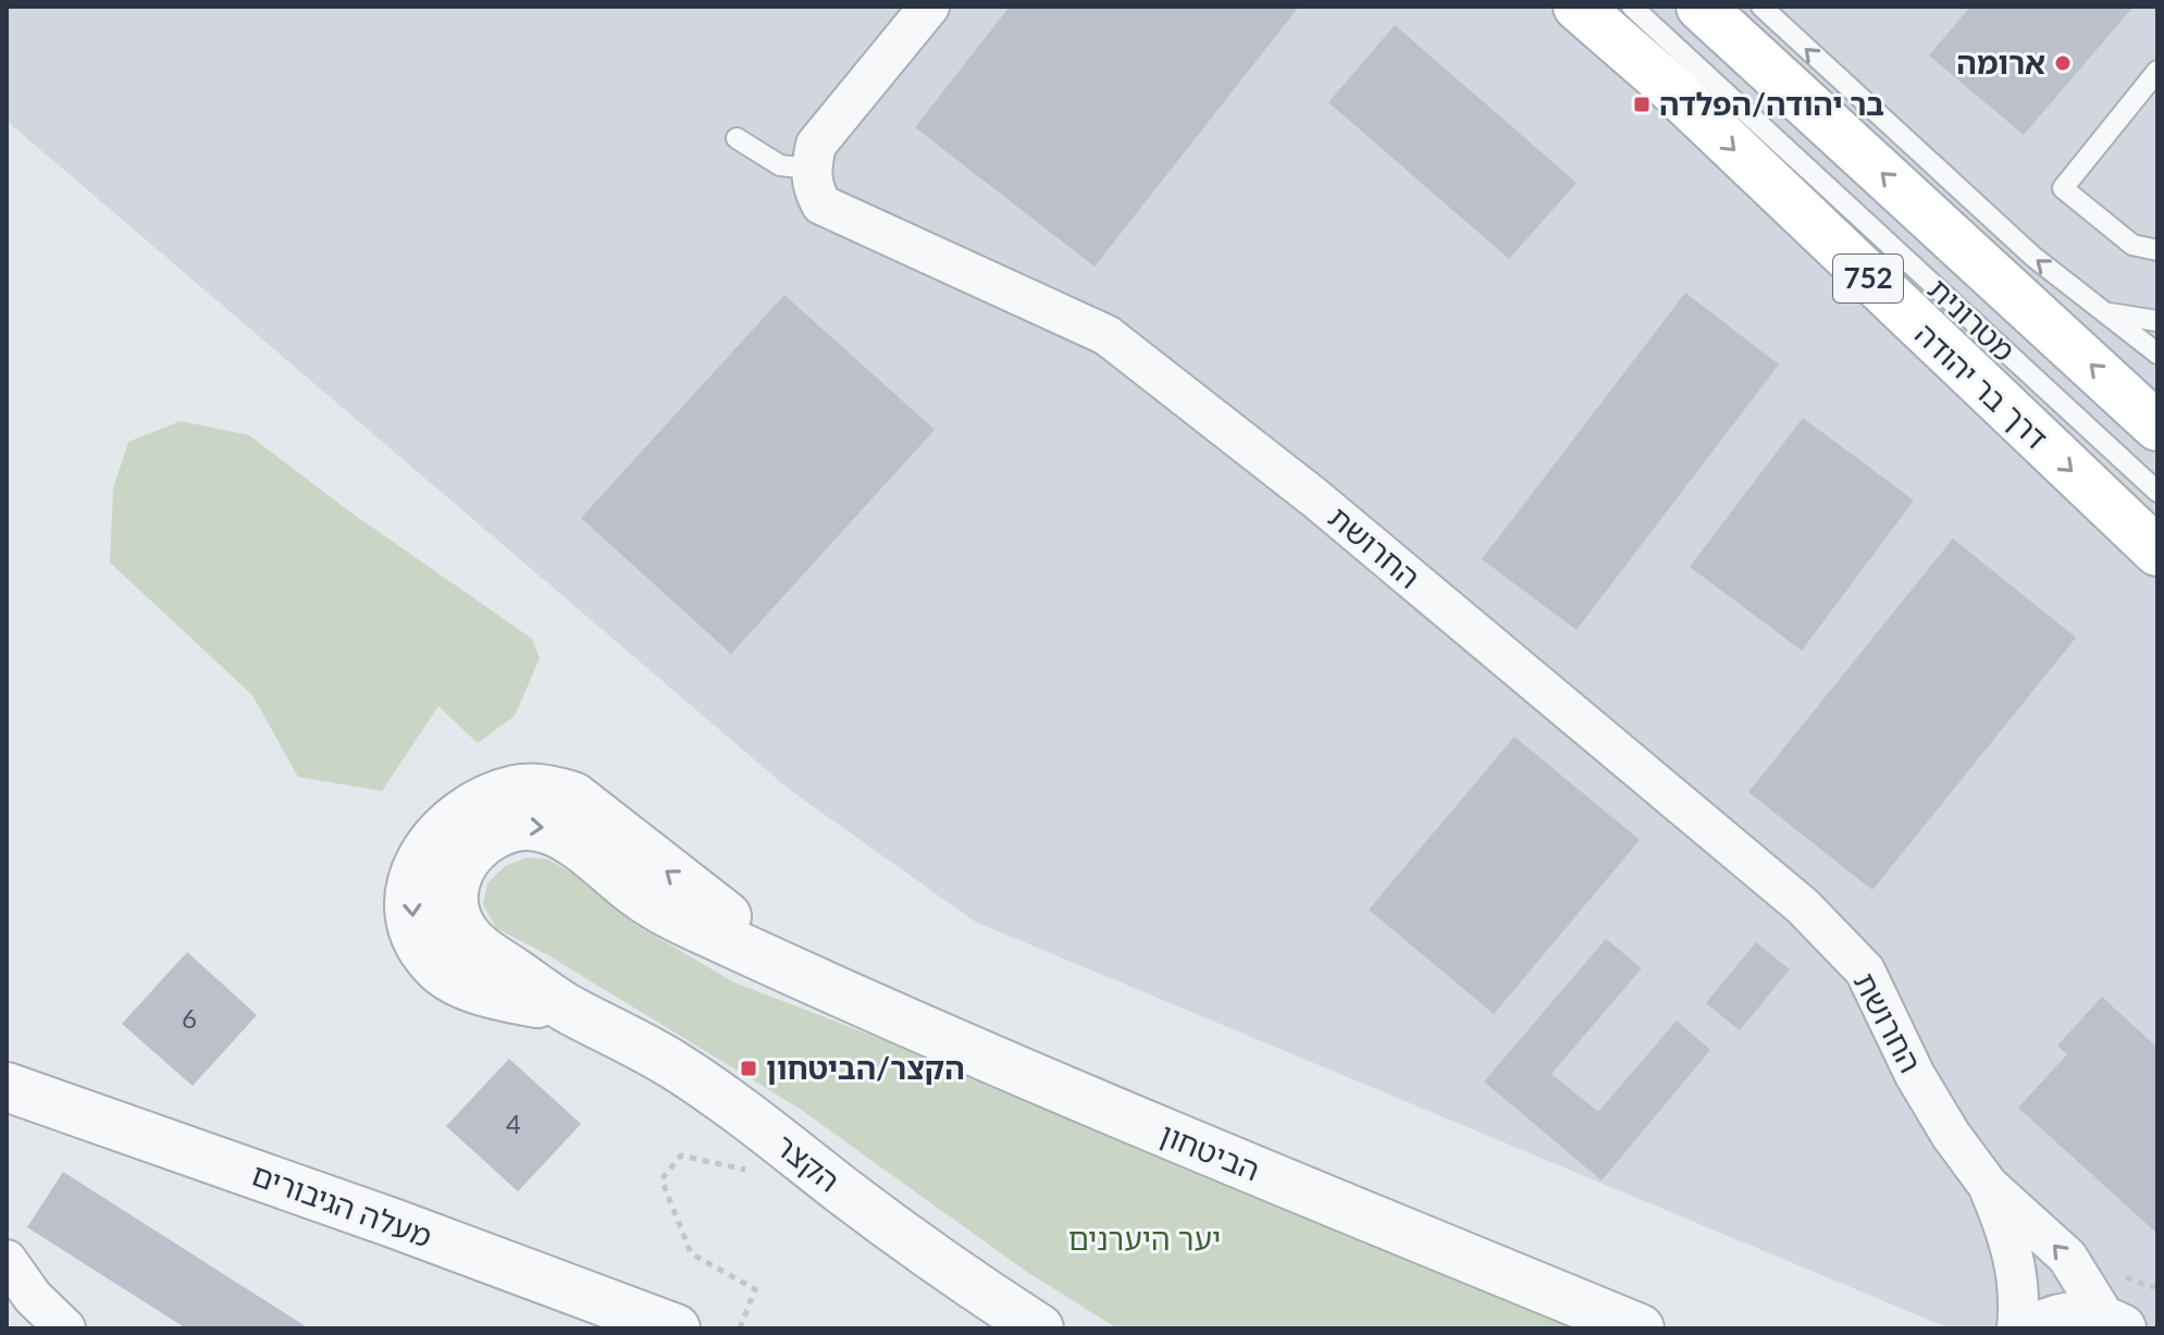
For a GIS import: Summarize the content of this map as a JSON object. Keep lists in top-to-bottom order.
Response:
{
  "streets": {
    "main road": ["752", "דרך בר יהודה"],
    "street": [
      "החרושת",
      "הביטחון",
      "הקצר",
      "מעלה הגיבורים"
    ],
    "lane": ["מטרונית"]
  },
  "crossings": [
    ["הביטחון", "הקצר"]
  ],
  "parks": ["יער היערנים"],
  "places": {
    "other": ["ארומה"],
    "transit": ["בר יהודה/הפלדה", "הקצר/הביטחון"]
  },
  "house_numbers": ["6", "4"]
}
